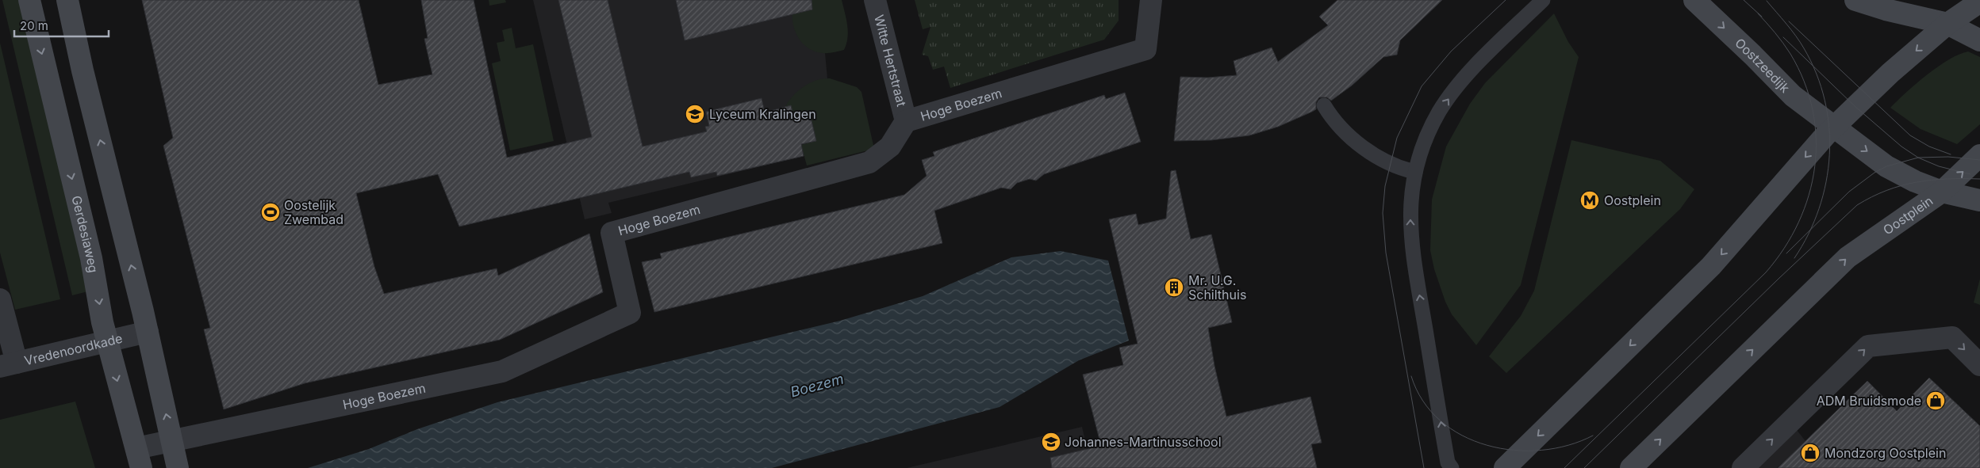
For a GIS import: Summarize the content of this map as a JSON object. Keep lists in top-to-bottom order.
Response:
{
  "streets": {
    "main road": ["Oostzeedijk", "Oostplein", "Gerdesiaweg"],
    "street": ["Witte Hertstraat", "Hoge Boezem", "Vredenoordkade"]
  },
  "crossings": [
    ["Witte Hertstraat", "Hoge Boezem"],
    ["Oostzeedijk", "Oostplein"],
    ["Hoge Boezem", "Gerdesiaweg"],
    ["Gerdesiaweg", "Vredenoordkade"]
  ],
  "one_way": ["Oostzeedijk"],
  "water": ["Boezem"],
  "places": {
    "school or university": ["Lyceum Kralingen", "Johannes-Martinusschool"],
    "metro station": ["Oostplein"],
    "sports": ["Oostelijk Zwembad"],
    "building": ["Mr. U.G. Schilthuis"],
    "shop": ["ADM Bruidsmode", "Mondzorg Oostplein"]
  },
  "scale_bar": "20 m"
}
